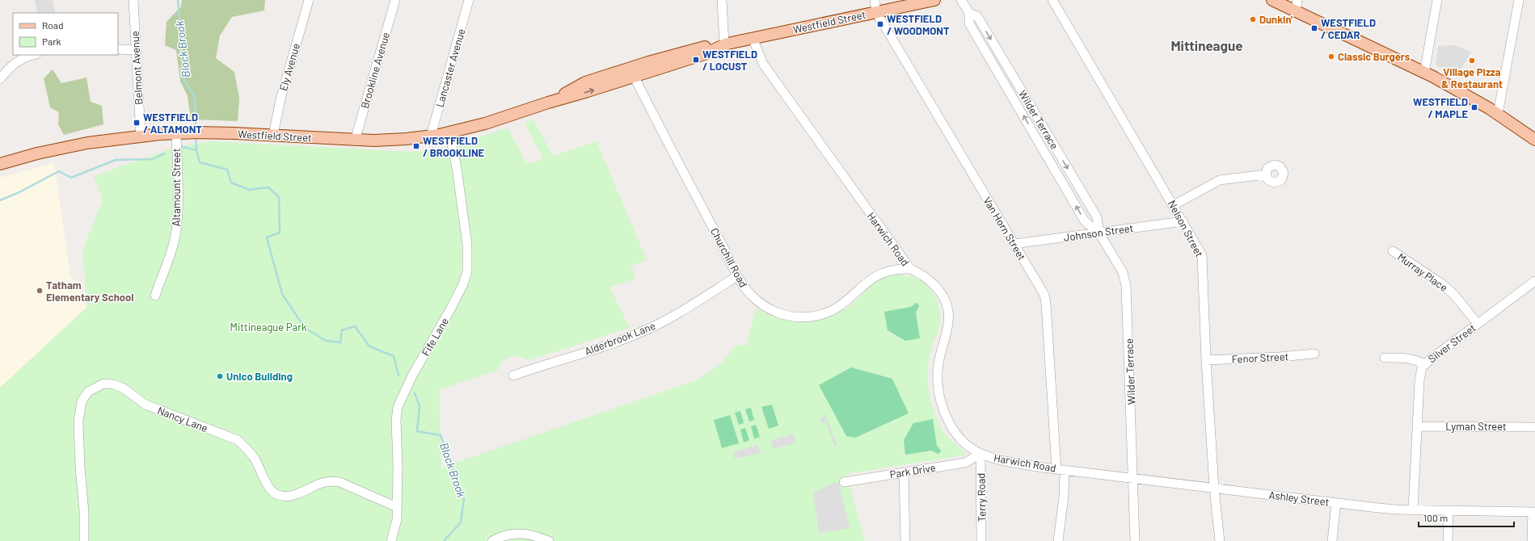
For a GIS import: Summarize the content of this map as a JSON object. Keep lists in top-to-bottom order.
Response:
{
  "streets": {
    "main road": ["Westfield Street"],
    "street": [
      "Ely Avenue",
      "Belmont Avenue",
      "Lancaster Avenue",
      "Brookline Avenue",
      "Wilder Terrace",
      "Altamount Street",
      "Van Horn Street",
      "Nelson Street",
      "Johnson Street",
      "Harwich Road",
      "Churchill Road",
      "Murray Place",
      "Fife Lane",
      "Alderbrook Lane",
      "Silver Street",
      "Fenor Street",
      "Nancy Lane",
      "Lyman Street",
      "Park Drive",
      "Terry Road",
      "Ashley Street"
    ]
  },
  "crossings": [
    ["Westfield Street", "Ely Avenue"],
    ["Westfield Street", "Belmont Avenue"],
    ["Westfield Street", "Lancaster Avenue"],
    ["Westfield Street", "Brookline Avenue"],
    ["Westfield Street", "Altamount Street"],
    ["Westfield Street", "Van Horn Street"],
    ["Westfield Street", "Harwich Road"],
    ["Westfield Street", "Churchill Road"],
    ["Westfield Street", "Fife Lane"],
    ["Wilder Terrace", "Johnson Street"],
    ["Wilder Terrace", "Ashley Street"],
    ["Van Horn Street", "Johnson Street"],
    ["Van Horn Street", "Harwich Road"],
    ["Van Horn Street", "Ashley Street"],
    ["Nelson Street", "Johnson Street"],
    ["Nelson Street", "Fenor Street"],
    ["Nelson Street", "Ashley Street"],
    ["Harwich Road", "Churchill Road"],
    ["Harwich Road", "Park Drive"],
    ["Harwich Road", "Terry Road"],
    ["Harwich Road", "Ashley Street"],
    ["Churchill Road", "Alderbrook Lane"],
    ["Murray Place", "Silver Street"],
    ["Fife Lane", "Nancy Lane"],
    ["Silver Street", "Lyman Street"],
    ["Silver Street", "Ashley Street"],
    ["Park Drive", "Terry Road"]
  ],
  "districts": ["Mittineague"],
  "water": ["Block Brook"],
  "parks": ["Mittineague Park"],
  "places": {
    "other": [
      "Dunkin'",
      "Classic Burgers",
      "Village Pizza & Restaurant",
      "Tatham Elementary School",
      "Unico Building"
    ],
    "transit": [
      "WESTFIELD / WOODMONT",
      "WESTFIELD / CEDAR",
      "WESTFIELD / LOCUST",
      "WESTFIELD / MAPLE",
      "WESTFIELD / ALTAMONT",
      "WESTFIELD / BROOKLINE"
    ]
  },
  "legend": ["Road", "Park"],
  "scale_bar": "100 m"
}
